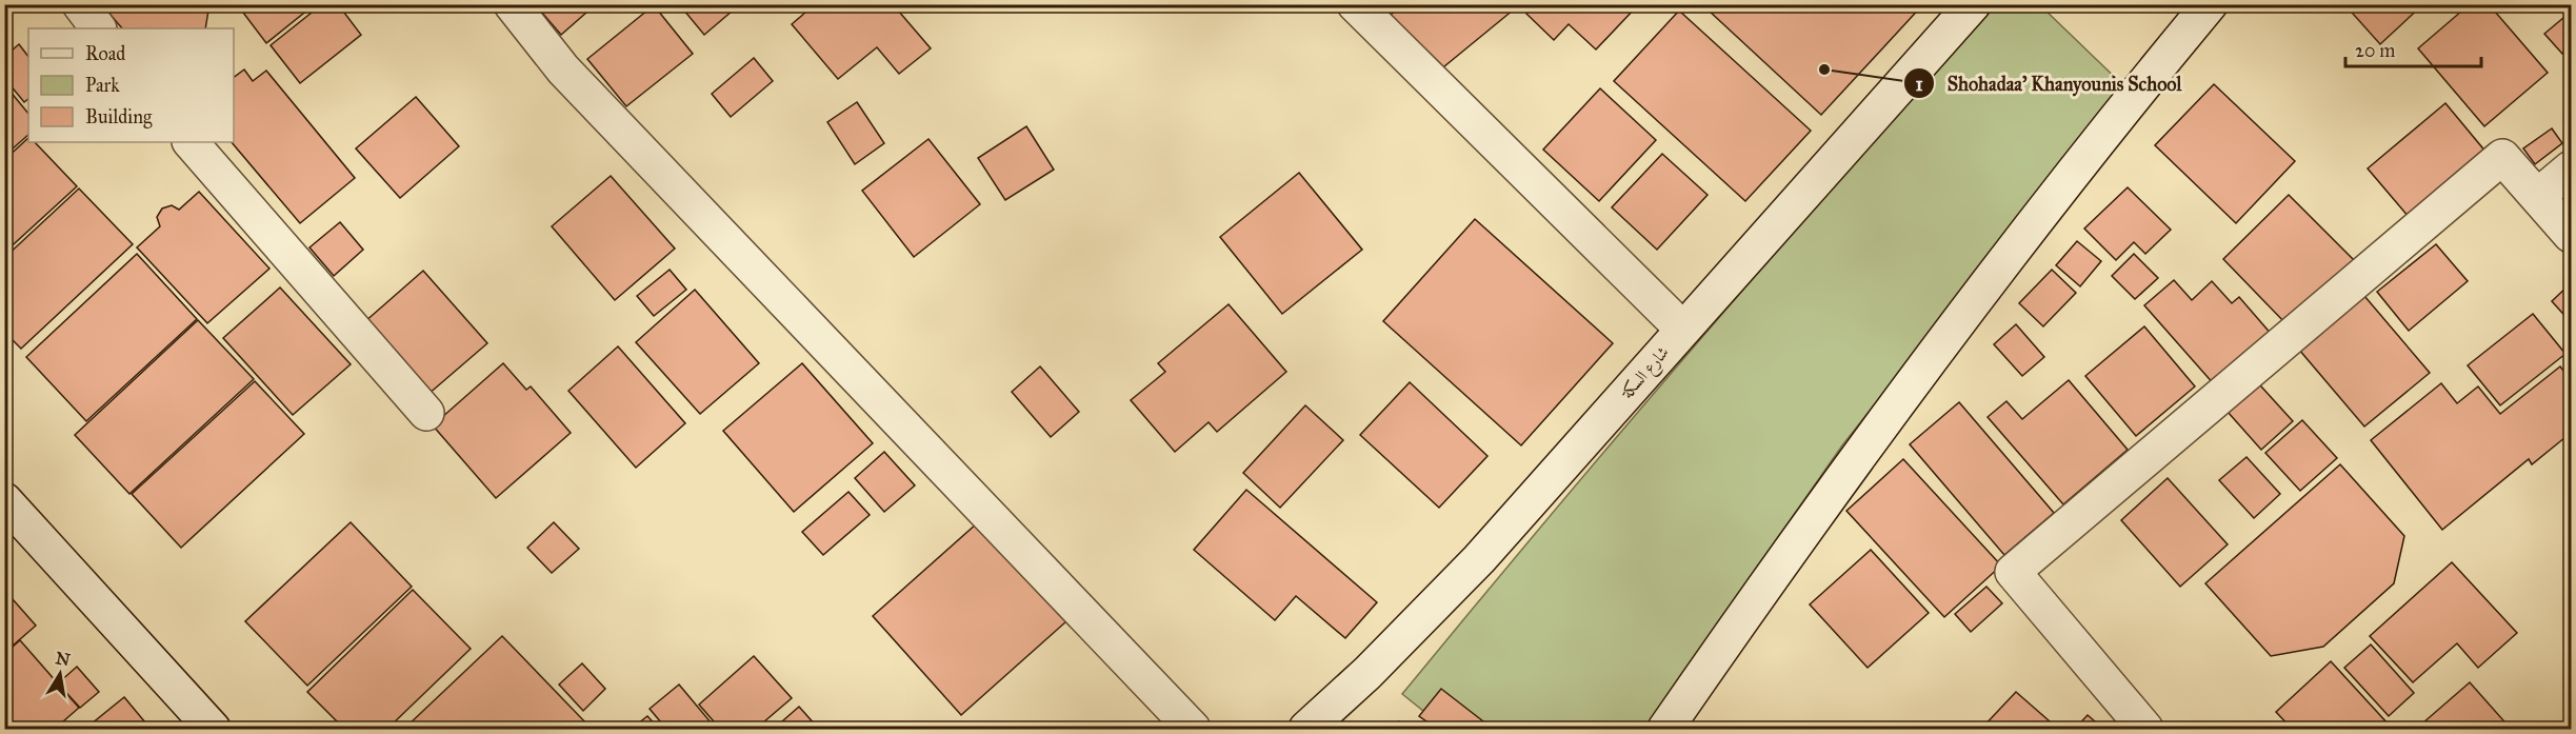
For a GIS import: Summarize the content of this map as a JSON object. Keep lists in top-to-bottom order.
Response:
{
  "streets": {
    "street": ["شارع السكة"]
  },
  "places": ["Shohadaa' Khanyounis School"],
  "legend": ["Road", "Park", "Building"],
  "scale_bar": "20 m",
  "north": "top"
}
